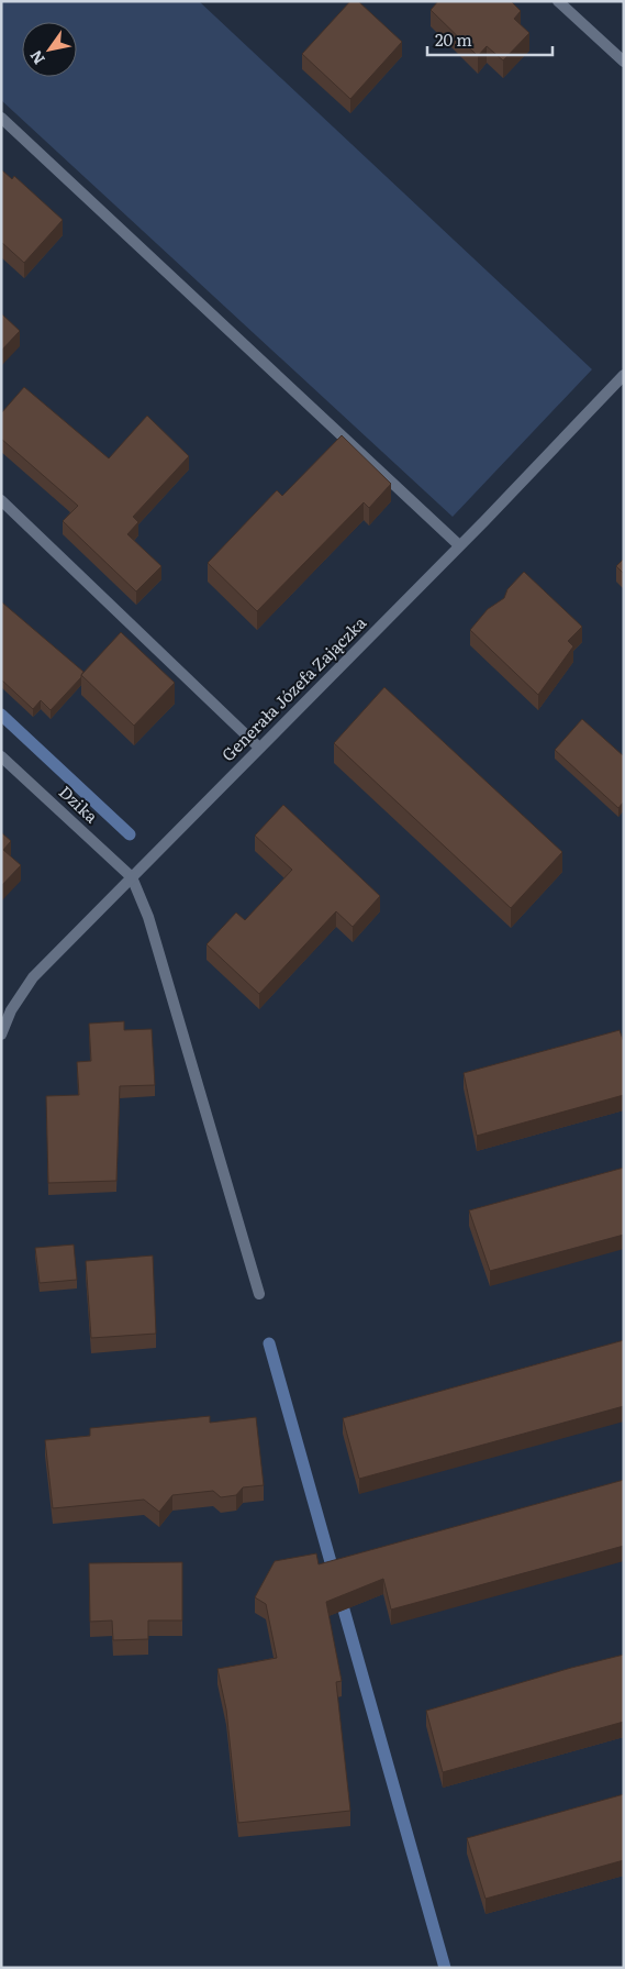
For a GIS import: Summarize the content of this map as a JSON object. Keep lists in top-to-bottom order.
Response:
{
  "streets": {
    "street": ["Generała Józefa Zajączka", "Dzika"]
  },
  "crossings": [
    ["Generała Józefa Zajączka", "Dzika"]
  ],
  "scale_bar": "20 m",
  "north": "bottom left"
}
